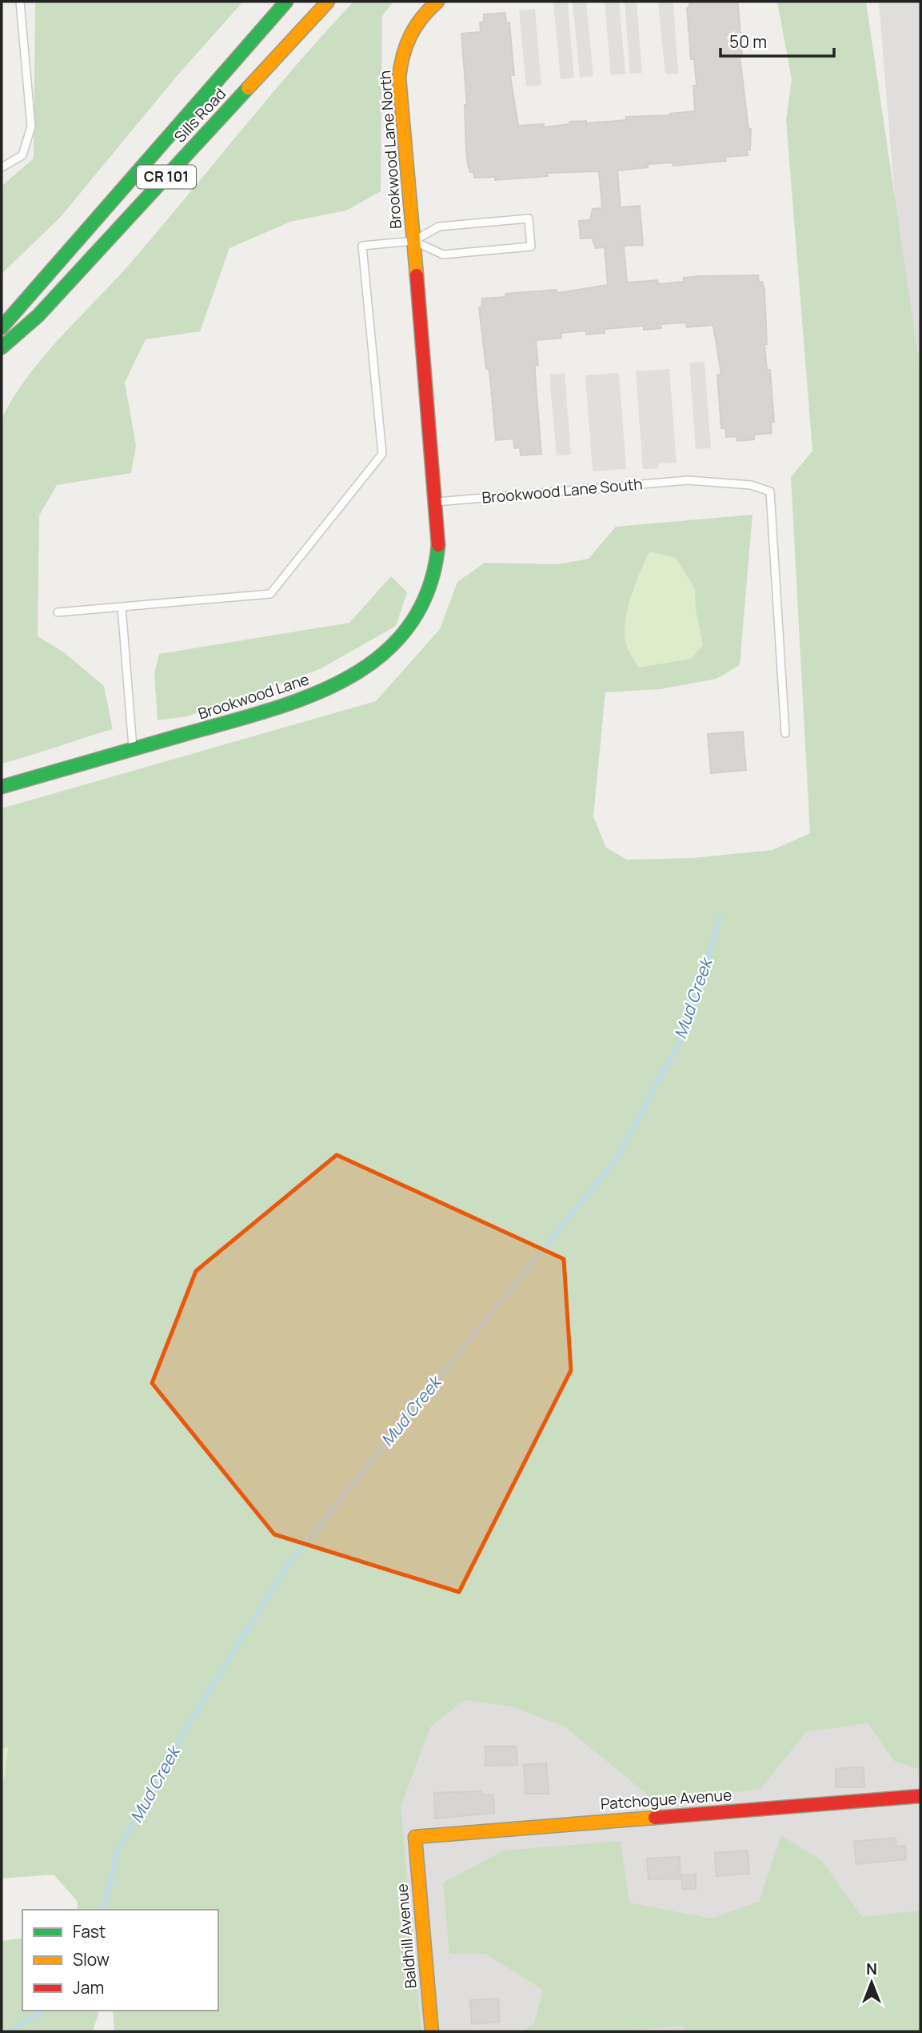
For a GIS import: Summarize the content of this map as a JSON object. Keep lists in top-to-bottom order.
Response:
{
  "streets": {
    "street": [
      "Sills Road",
      "Brookwood Lane North",
      "CR 101",
      "Brookwood Lane",
      "Patchogue Avenue",
      "Baldhill Avenue"
    ],
    "lane": ["Brookwood Lane South"]
  },
  "crossings": [
    ["Brookwood Lane North", "Brookwood Lane"],
    ["Brookwood Lane South", "Brookwood Lane"],
    ["Patchogue Avenue", "Baldhill Avenue"]
  ],
  "water": ["Mud Creek"],
  "legend": ["Fast", "Slow", "Jam"],
  "scale_bar": "50 m",
  "north": "top"
}
